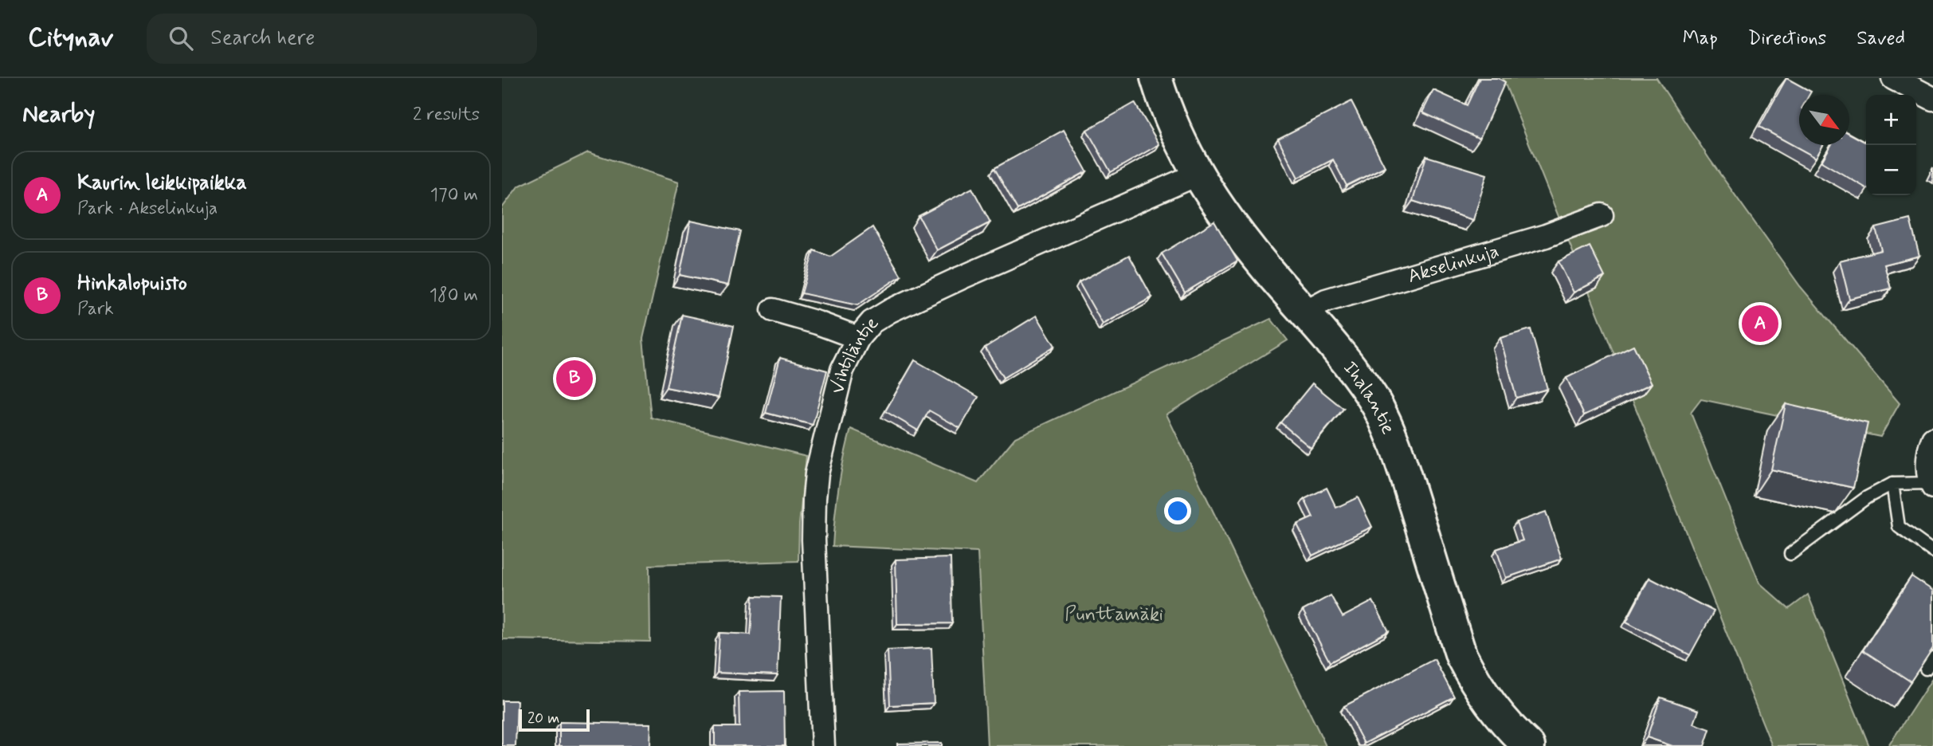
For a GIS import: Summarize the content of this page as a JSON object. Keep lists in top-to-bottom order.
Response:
{
  "streets": {
    "street": ["Akselinkuja", "Vihtiläntie", "Ihalantie"]
  },
  "crossings": [
    ["Akselinkuja", "Ihalantie"],
    ["Vihtiläntie", "Ihalantie"]
  ],
  "parks": ["Punttamäki"],
  "scale_bar": "20 m",
  "north": "bottom right",
  "page": {
    "header": "Citynav",
    "search": "Search here",
    "nav": ["Map", "Directions", "Saved"],
    "heading": ["Nearby", "2 results"],
    "map_buttons": ["+", "−"],
    "list": [
      {
        "mark": "A",
        "name": "Kaurin leikkipaikka",
        "note": "Park · Akselinkuja",
        "value": "170 m"
      },
      {
        "mark": "B",
        "name": "Hinkalopuisto",
        "note": "Park",
        "value": "180 m"
      }
    ],
    "pins": ["A", "B"],
    "scale": "20 m"
  }
}
